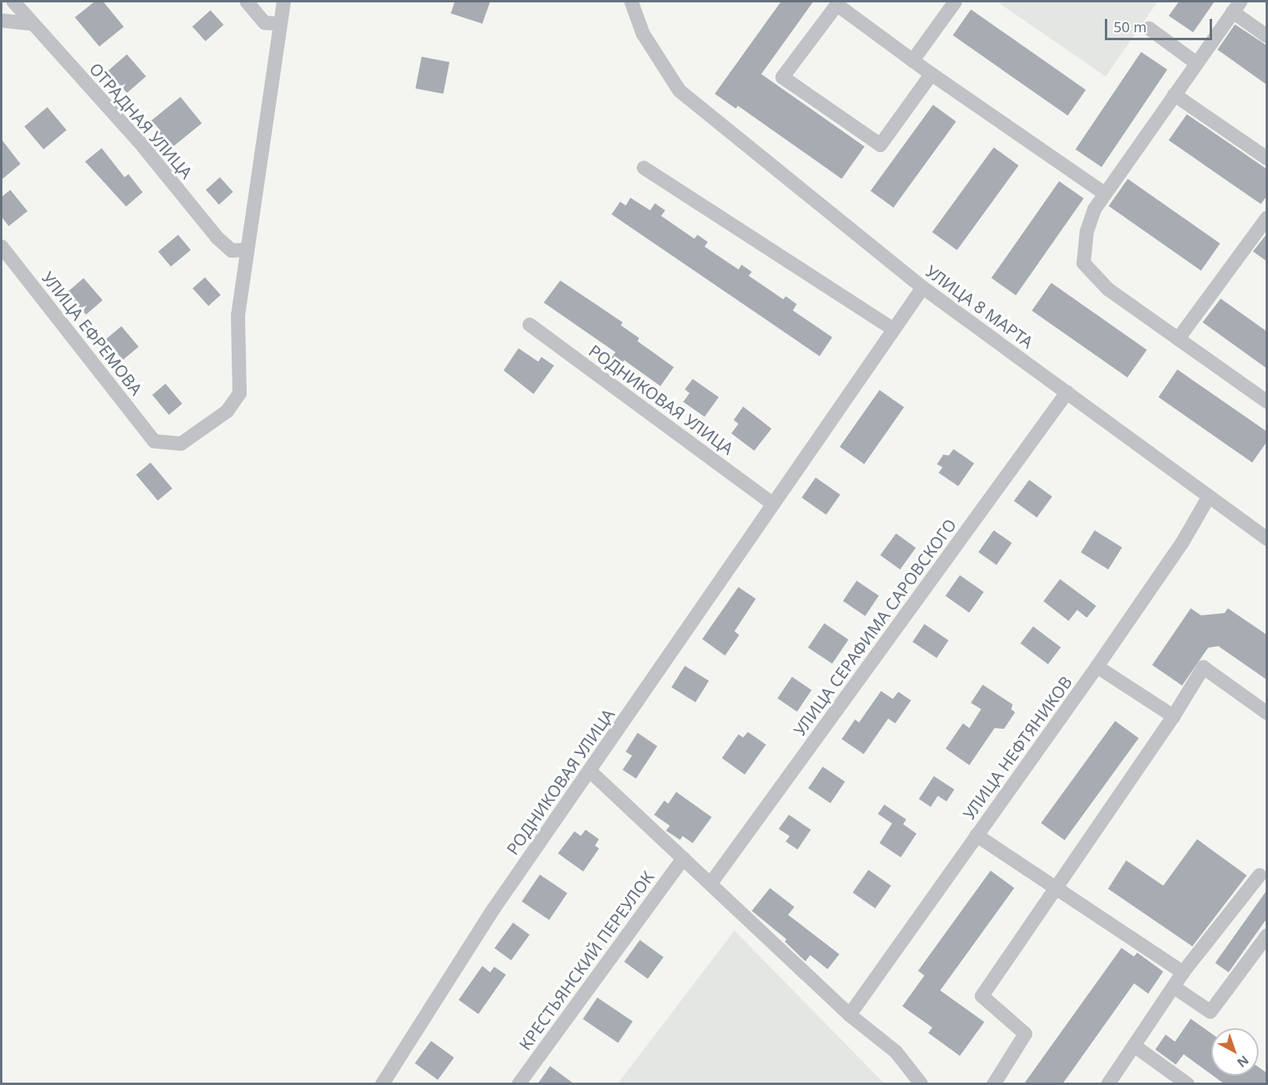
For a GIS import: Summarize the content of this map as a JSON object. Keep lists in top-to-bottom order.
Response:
{
  "streets": {
    "street": [
      "ОТРАДНАЯ УЛИЦА",
      "УЛИЦА 8 МАРТА",
      "УЛИЦА ЕФРЕМОВА",
      "РОДНИКОВАЯ УЛИЦА",
      "УЛИЦА СЕРАФИМА САРОВСКОГО",
      "УЛИЦА НЕФТЯНИКОВ",
      "КРЕСТЬЯНСКИЙ ПЕРЕУЛОК"
    ]
  },
  "crossings": [
    ["ОТРАДНАЯ УЛИЦА", "УЛИЦА ЕФРЕМОВА"],
    ["УЛИЦА 8 МАРТА", "РОДНИКОВАЯ УЛИЦА"],
    ["УЛИЦА 8 МАРТА", "УЛИЦА СЕРАФИМА САРОВСКОГО"],
    ["УЛИЦА 8 МАРТА", "УЛИЦА НЕФТЯНИКОВ"]
  ],
  "scale_bar": "50 m",
  "north": "bottom right"
}
